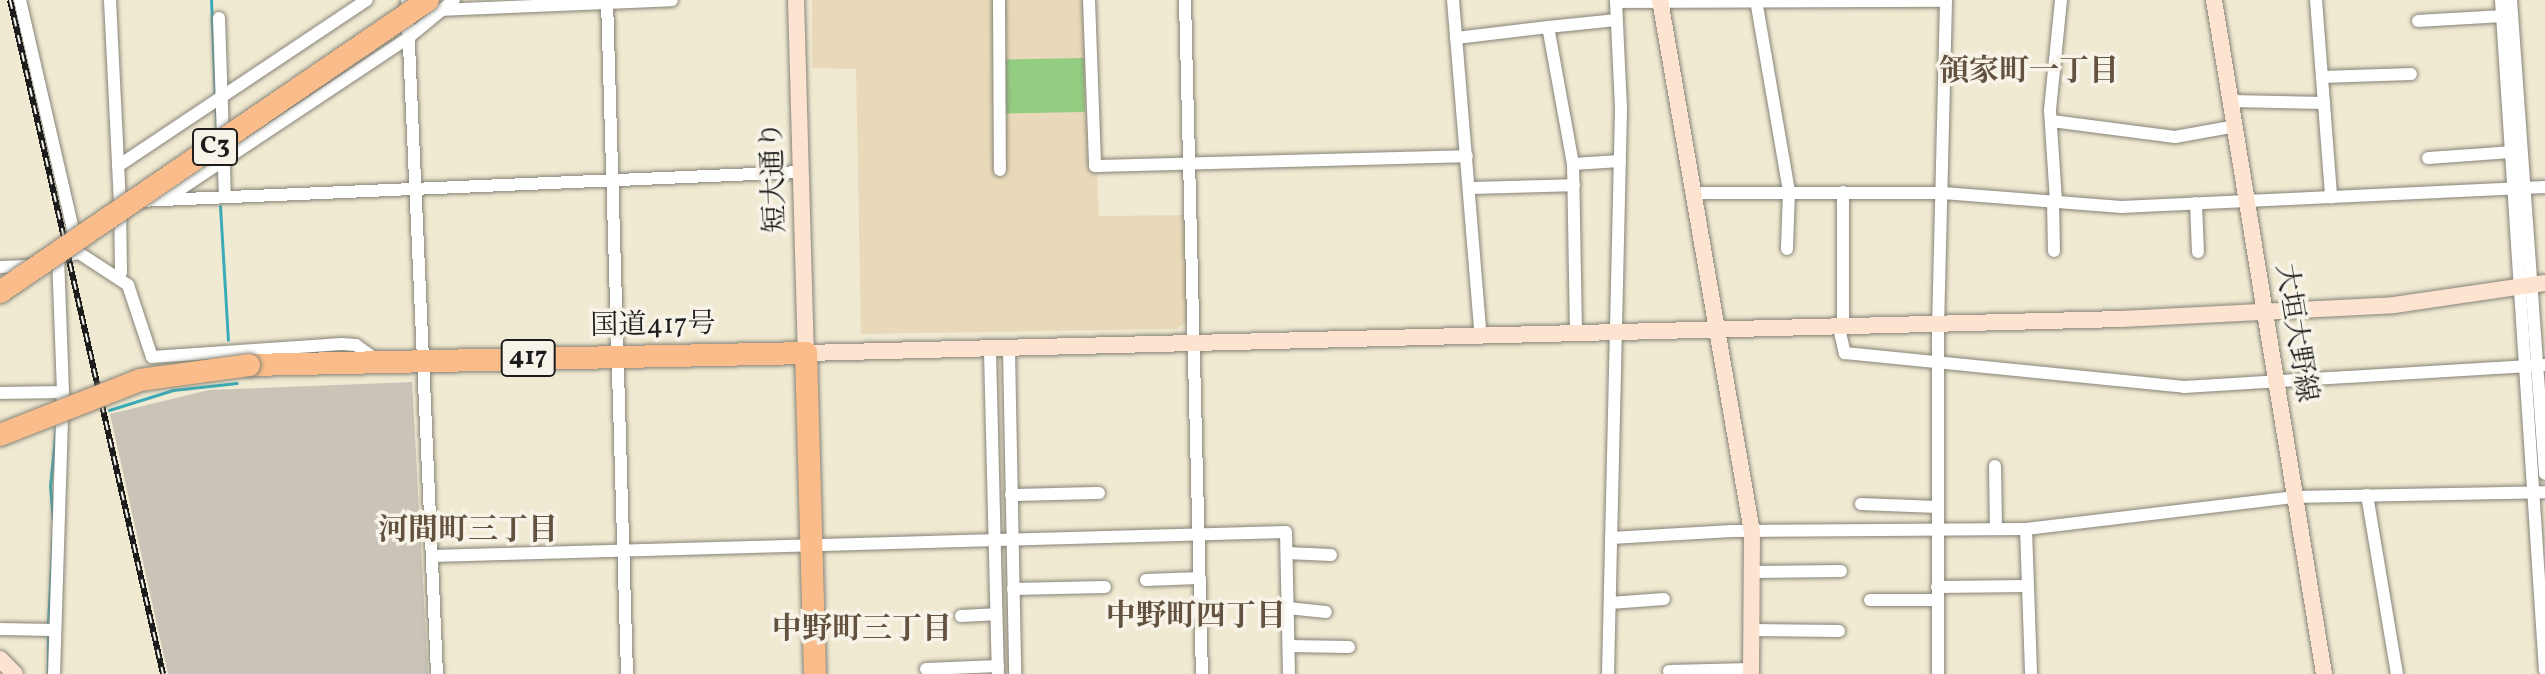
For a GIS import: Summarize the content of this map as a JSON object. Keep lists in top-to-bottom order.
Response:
{
  "streets": {
    "highway": ["C3", "国道417号", "417"],
    "street": ["短大通り", "大垣大野線"]
  },
  "crossings": [
    ["短大通り", "国道417号"]
  ],
  "districts": [
    "領家町一丁目",
    "河間町三丁目",
    "中野町四丁目",
    "中野町三丁目"
  ]
}
